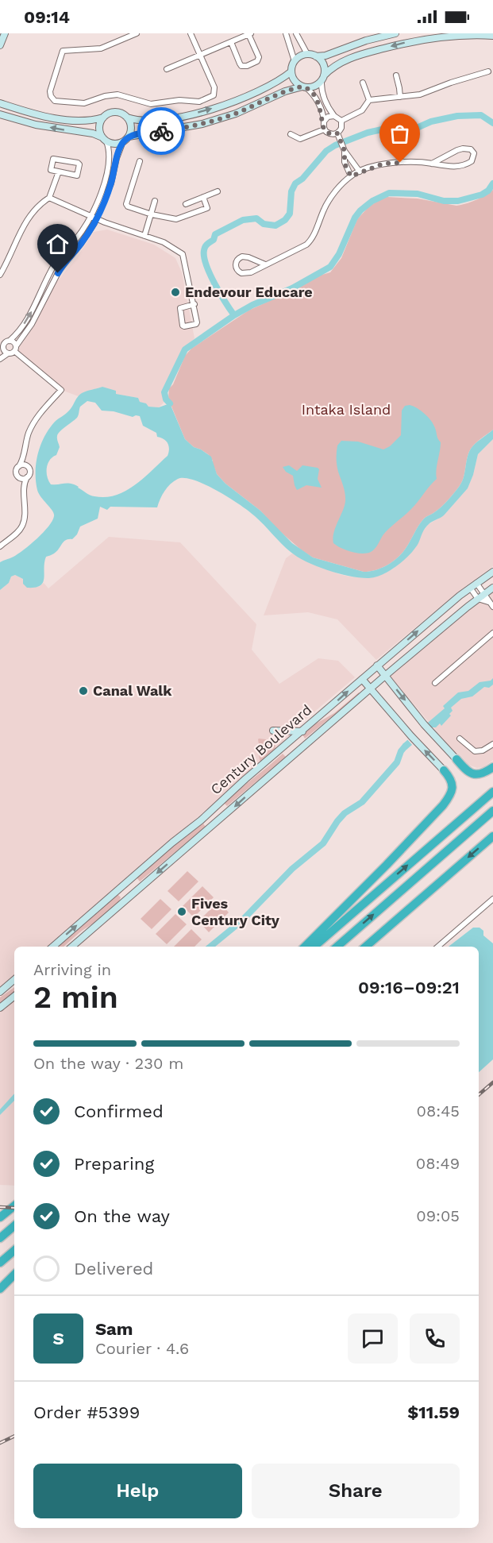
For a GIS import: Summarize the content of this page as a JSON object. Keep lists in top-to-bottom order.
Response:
{
  "streets": {
    "main road": ["Century Boulevard"]
  },
  "parks": ["Intaka Island"],
  "places": ["Endevour Educare", "Canal Walk", "Fives Century City"],
  "page": {
    "status": "09:14",
    "heading": ["2 min", "Arriving in", "09:16–09:21"],
    "panel": [
      "Sam",
      "Courier · 4.6",
      "Order #5399",
      "$11.59"
    ],
    "bar": "On the way · 230 m",
    "list": [
      ["Confirmed", "08:45"],
      ["Preparing", "08:49"],
      ["On the way", "09:05"],
      "Delivered"
    ],
    "round": "S",
    "buttons": ["Help", "Share"]
  }
}
